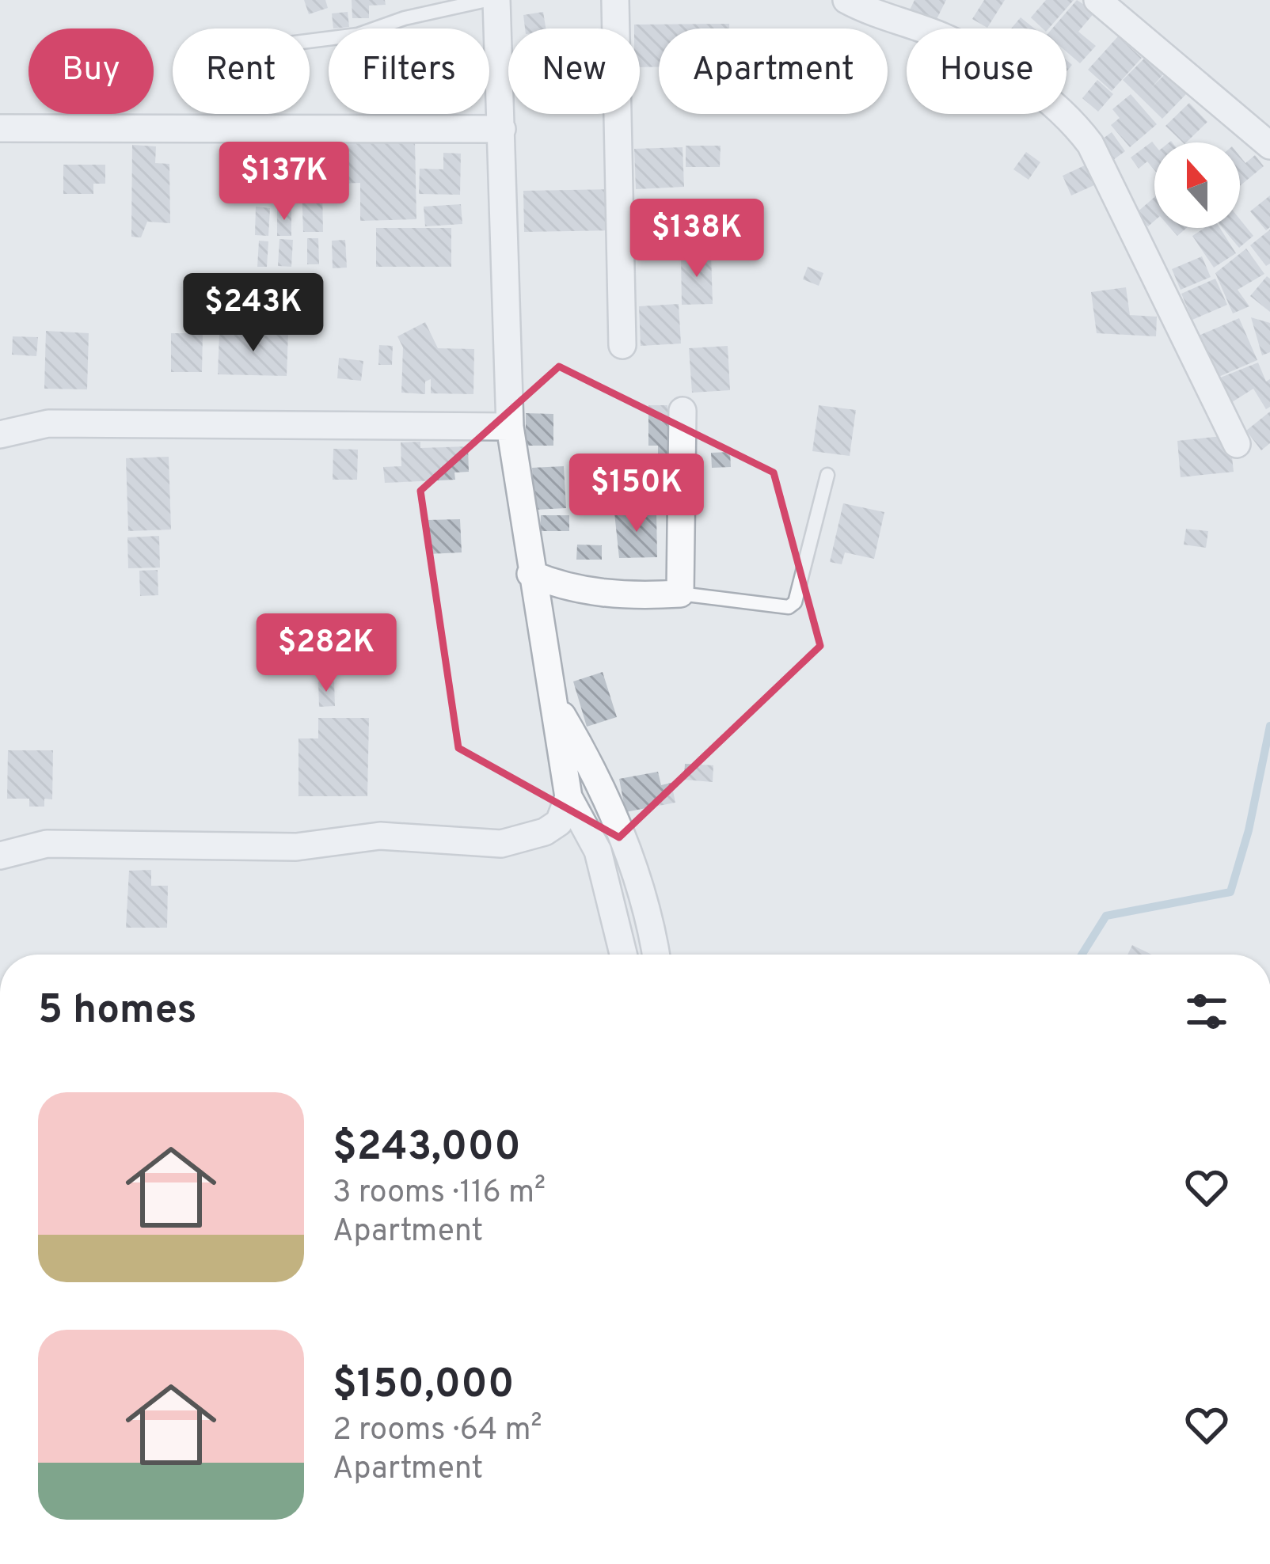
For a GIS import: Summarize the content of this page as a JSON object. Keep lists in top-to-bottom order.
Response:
{
  "north": "top",
  "page": {
    "chip": [
      "Buy",
      "Rent",
      "Filters",
      "New",
      "Apartment",
      "House"
    ],
    "price": [
      "$137K",
      "$138K",
      "$243K",
      "$150K",
      "$282K"
    ],
    "heading": "5 homes",
    "list": [
      {
        "name": "$243,000",
        "note": "3 rooms · 116 m² · Apartment"
      },
      {
        "name": "$150,000",
        "note": "2 rooms · 64 m² · Apartment"
      }
    ]
  }
}
